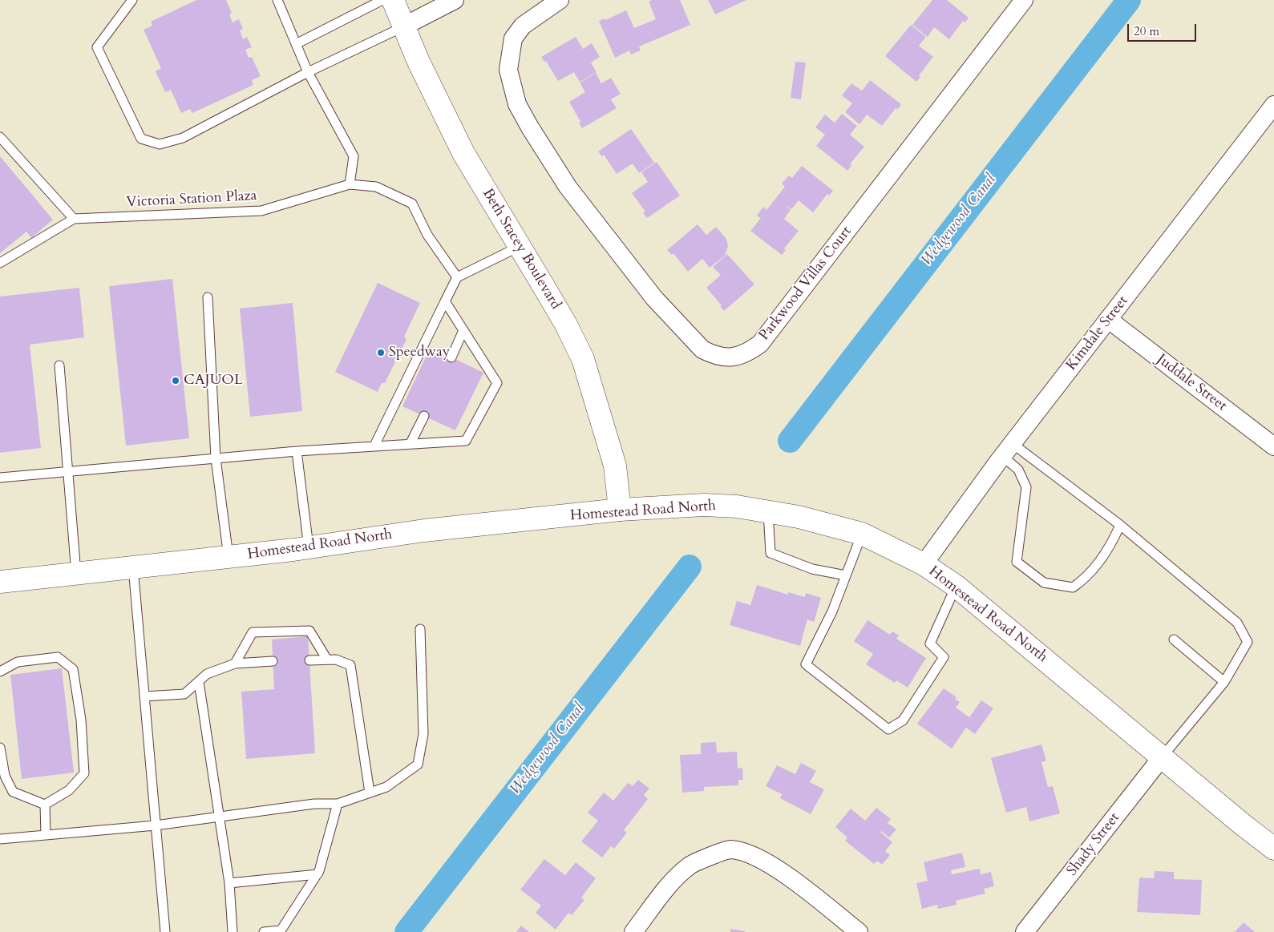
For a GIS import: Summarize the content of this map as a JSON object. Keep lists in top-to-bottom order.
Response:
{
  "streets": {
    "main road": ["Beth Stacey Boulevard", "Homestead Road North"],
    "street": [
      "Parkwood Villas Court",
      "Kimdale Street",
      "Juddale Street",
      "Shady Street"
    ],
    "lane": ["Victoria Station Plaza"]
  },
  "crossings": [
    ["Beth Stacey Boulevard", "Homestead Road North"],
    ["Kimdale Street", "Juddale Street"],
    ["Kimdale Street", "Homestead Road North"],
    ["Homestead Road North", "Shady Street"]
  ],
  "water": ["Wedgewood Canal"],
  "places": ["Speedway", "CAJUOL"],
  "scale_bar": "20 m"
}
